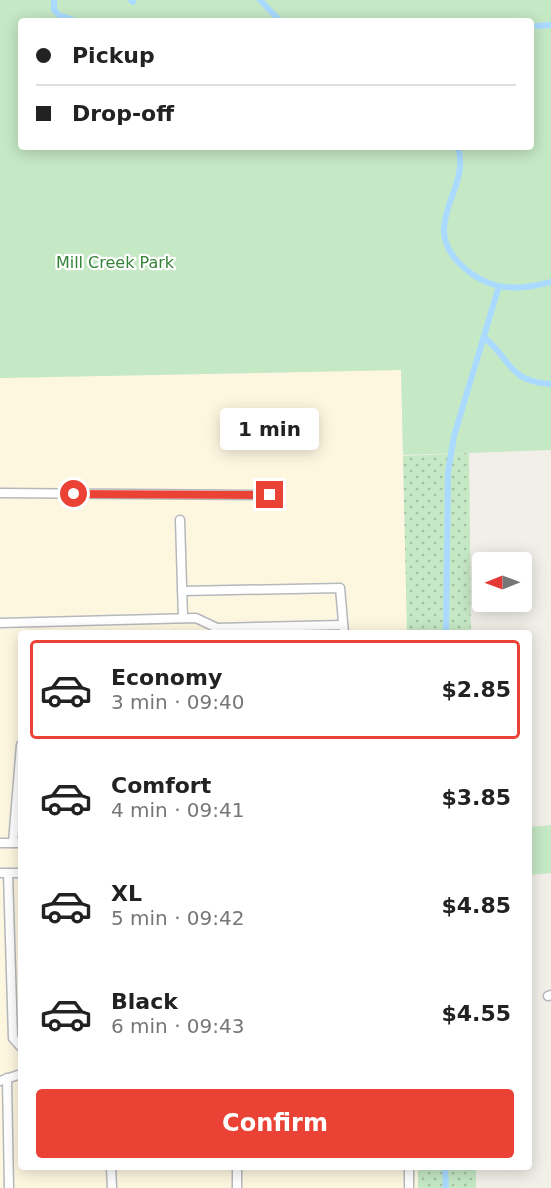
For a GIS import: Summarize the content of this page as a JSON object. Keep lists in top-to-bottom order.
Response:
{
  "parks": ["Mill Creek Park"],
  "north": "left",
  "page": {
    "banner": ["Pickup", "Drop-off"],
    "bubble": "1 min",
    "list": [
      {
        "name": "Economy",
        "note": "3 min · 09:40",
        "value": "$2.85"
      },
      {
        "name": "Comfort",
        "note": "4 min · 09:41",
        "value": "$3.85"
      },
      {
        "name": "XL",
        "note": "5 min · 09:42",
        "value": "$4.85"
      },
      {
        "name": "Black",
        "note": "6 min · 09:43",
        "value": "$4.55"
      }
    ],
    "buttons": "Confirm"
  }
}
